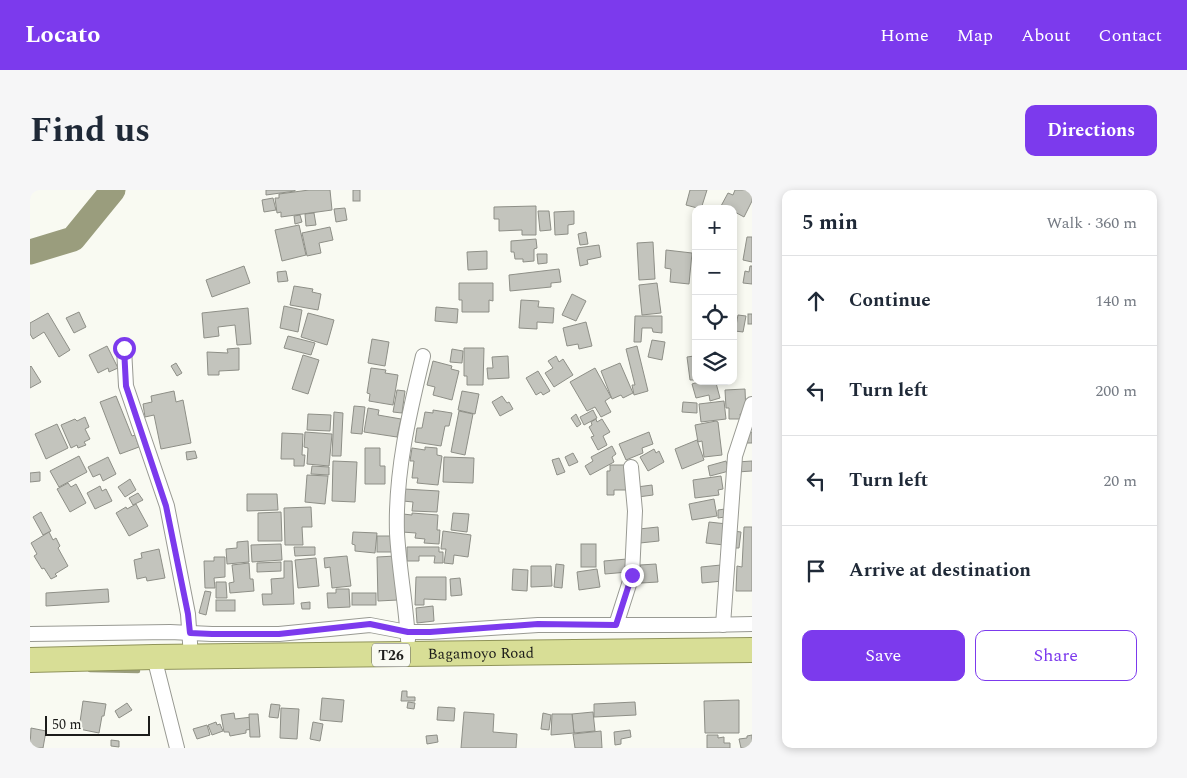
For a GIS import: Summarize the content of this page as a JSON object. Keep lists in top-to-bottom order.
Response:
{
  "streets": {
    "highway": ["Bagamoyo Road", "T26"]
  },
  "scale_bar": "50 m",
  "page": {
    "header": "Locato",
    "nav": [
      "Home",
      "Map",
      "About",
      "Contact"
    ],
    "title": "Find us",
    "buttons": [
      "Directions",
      ["Save", "Share"]
    ],
    "heading": ["5 min", "Walk · 360 m"],
    "map_buttons": ["+", "−"],
    "list": [
      ["Continue", "140 m"],
      ["Turn left", "200 m"],
      ["Turn left", "20 m"],
      "Arrive at destination"
    ],
    "scale": "50 m"
  }
}
